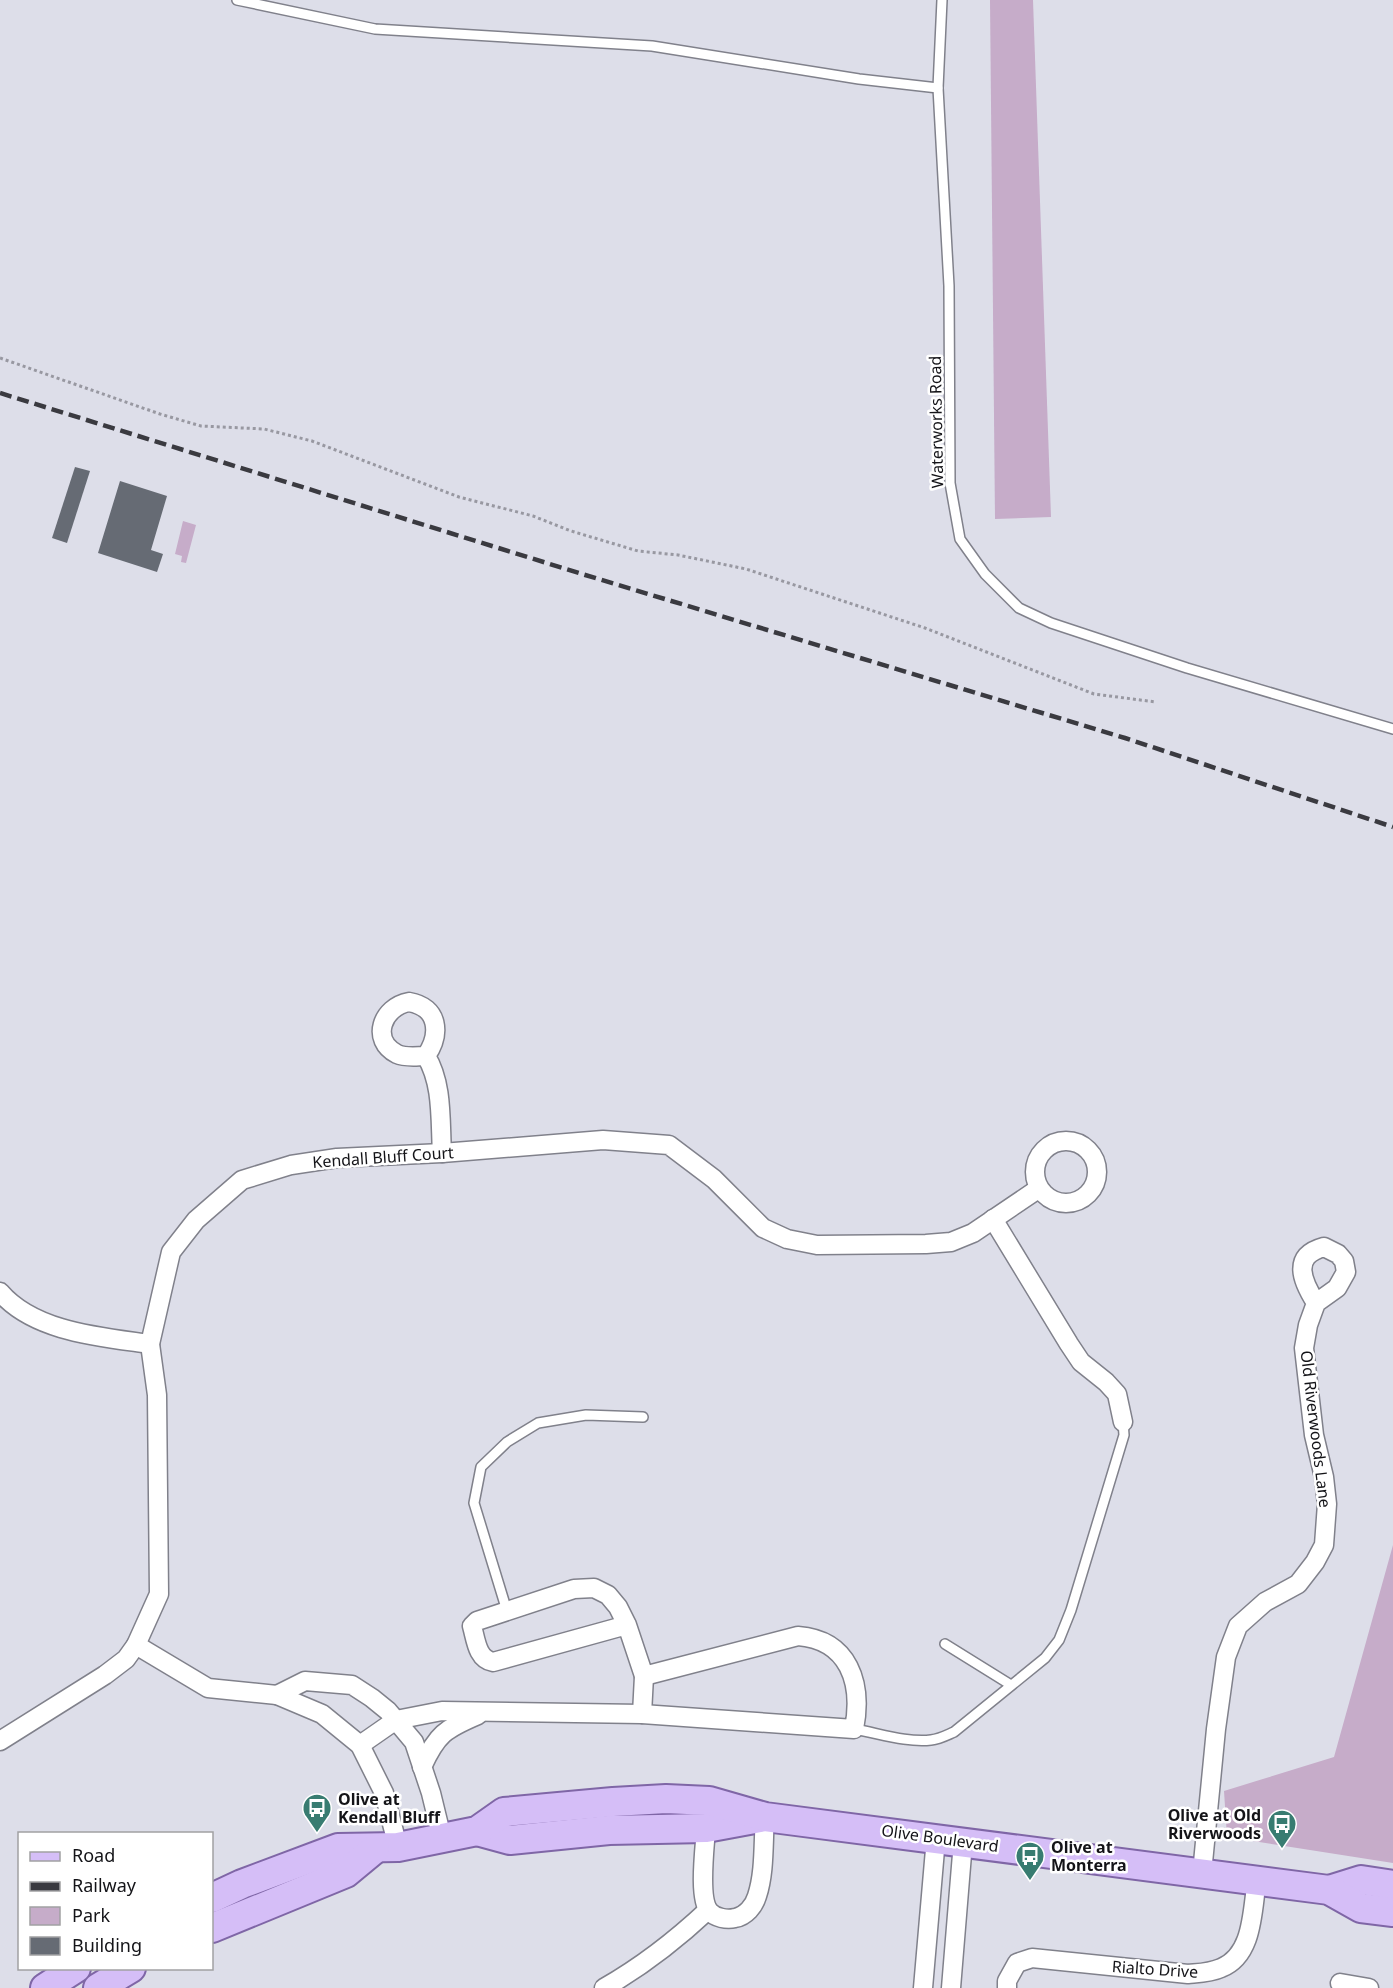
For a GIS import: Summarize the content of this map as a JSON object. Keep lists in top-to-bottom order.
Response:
{
  "streets": {
    "main road": ["Olive Boulevard"],
    "street": ["Kendall Bluff Court", "Old Riverwoods Lane", "Rialto Drive"],
    "lane": ["Waterworks Road"]
  },
  "crossings": [
    ["Old Riverwoods Lane", "Olive Boulevard"],
    ["Olive Boulevard", "Rialto Drive"]
  ],
  "places": {
    "bus stop": ["Olive at Kendall Bluff", "Olive at Old Riverwoods", "Olive at Monterra"]
  },
  "legend": [
    "Road",
    "Railway",
    "Park",
    "Building"
  ]
}
